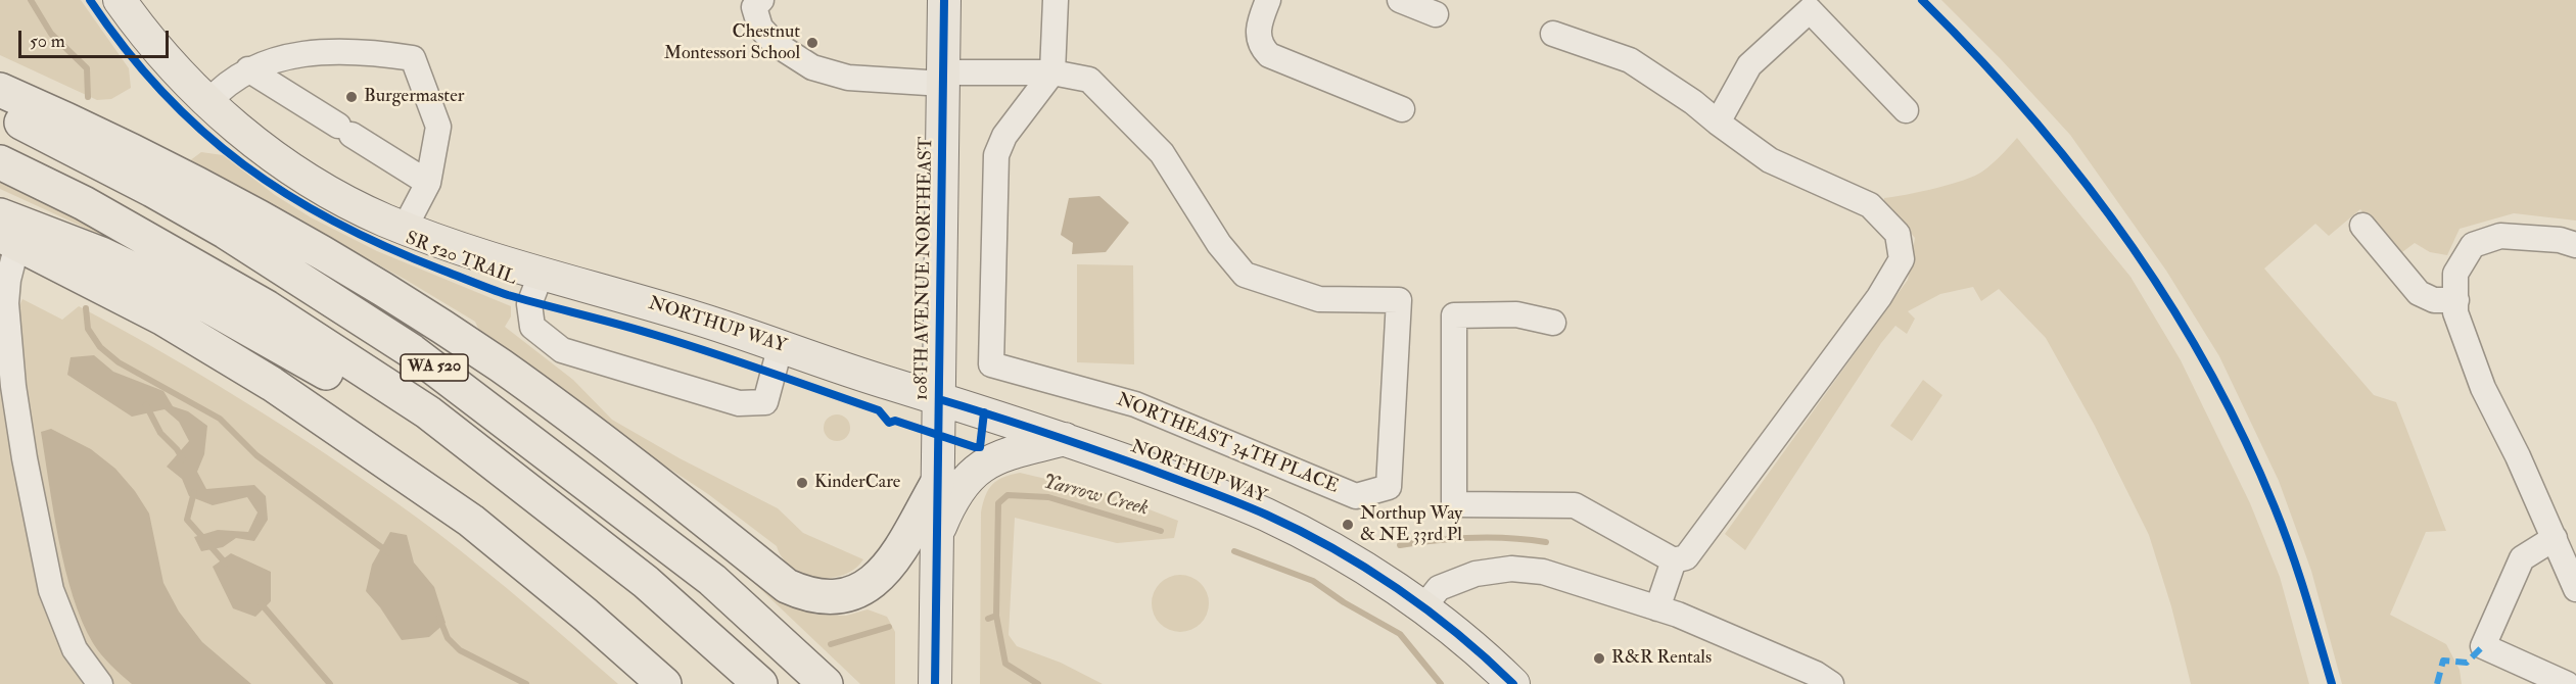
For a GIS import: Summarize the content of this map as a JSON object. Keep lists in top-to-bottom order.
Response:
{
  "streets": {
    "highway": ["WA 520"],
    "main road": ["108TH AVENUE NORTHEAST", "NORTHUP WAY"],
    "street": ["NORTHEAST 34TH PLACE"],
    "cycle path": ["SR 520 TRAIL"]
  },
  "crossings": [
    ["108TH AVENUE NORTHEAST", "NORTHUP WAY"]
  ],
  "water": ["Yarrow Creek"],
  "places": [
    "Chestnut Montessori School",
    "Burgermaster",
    "KinderCare",
    "Northup Way & NE 33rd Pl",
    "R&R Rentals"
  ],
  "scale_bar": "50 m"
}
